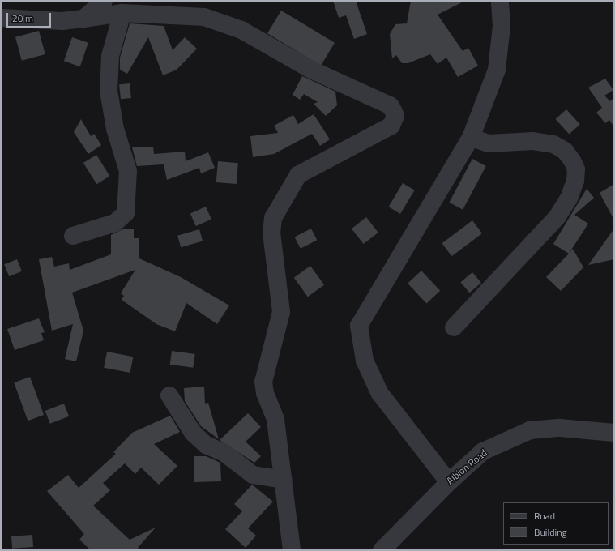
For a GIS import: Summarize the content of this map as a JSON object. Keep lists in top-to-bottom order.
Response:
{
  "streets": {
    "street": ["Albion Road"]
  },
  "legend": ["Road", "Building"],
  "scale_bar": "20 m"
}
